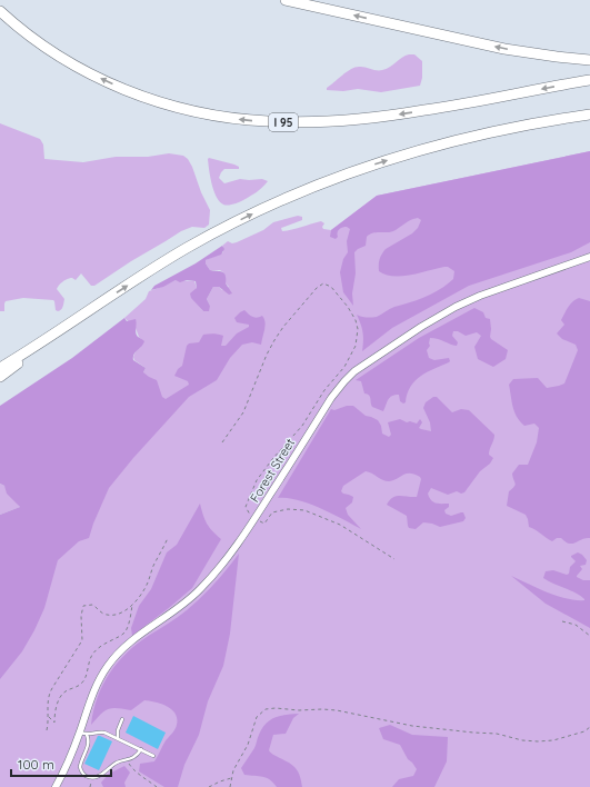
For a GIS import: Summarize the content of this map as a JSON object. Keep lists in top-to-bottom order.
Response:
{
  "streets": {
    "highway": ["I 95"],
    "street": ["Forest Street"]
  },
  "scale_bar": "100 m"
}
